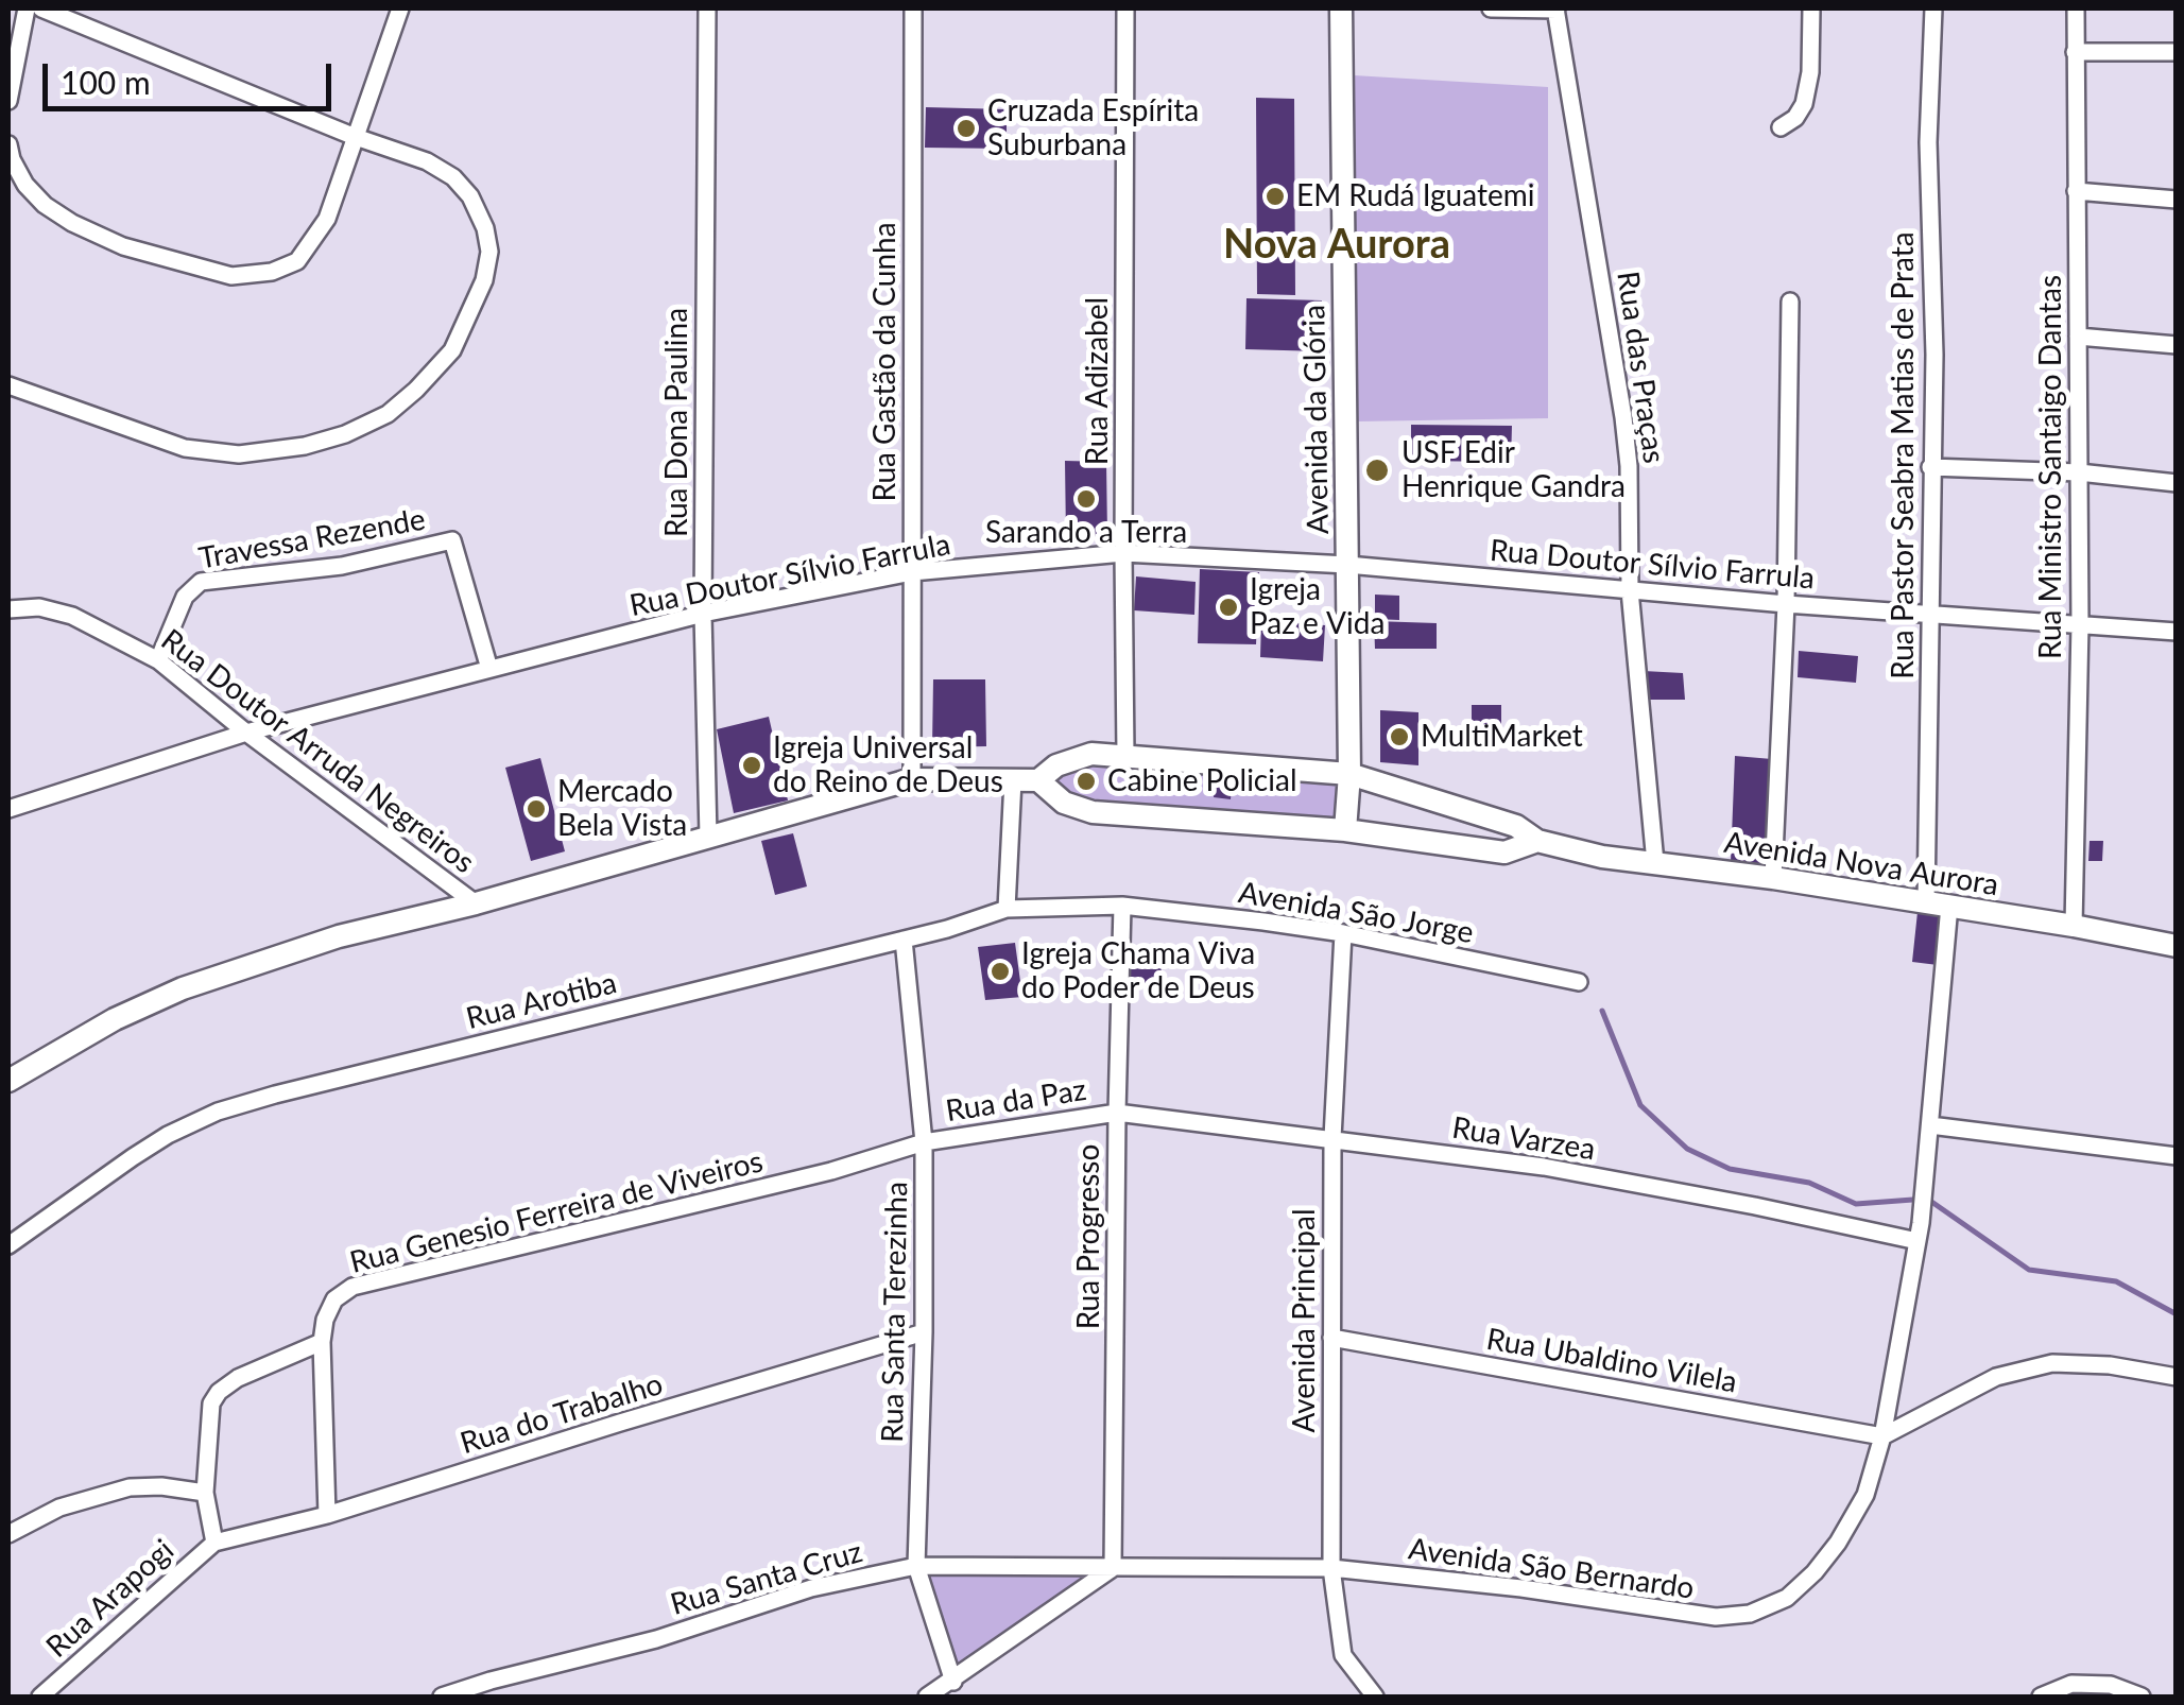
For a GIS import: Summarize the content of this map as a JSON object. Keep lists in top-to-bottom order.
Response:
{
  "streets": {
    "street": [
      "Rua Gastão da Cunha",
      "Rua das Praças",
      "Rua Adizabel",
      "Avenida da Glória",
      "Rua Dona Paulina",
      "Rua Pastor Seabra Matias de Prata",
      "Rua Ministro Santaigo Dantas",
      "Travessa Rezende",
      "Rua Doutor Sílvio Farrula",
      "Rua Doutor Arruda Negreiros",
      "Avenida Nova Aurora",
      "Avenida São Jorge",
      "Rua Arotiba",
      "Rua da Paz",
      "Rua Varzea",
      "Rua Genesio Ferreira de Viveiros",
      "Rua Progresso",
      "Rua Santa Terezinha",
      "Avenida Principal",
      "Rua Ubaldino Vilela",
      "Rua do Trabalho",
      "Avenida São Bernardo",
      "Rua Santa Cruz",
      "Rua Arapogi"
    ]
  },
  "crossings": [
    ["Rua Gastão da Cunha", "Rua Doutor Sílvio Farrula"],
    ["Rua Gastão da Cunha", "Avenida Nova Aurora"],
    ["Rua das Praças", "Rua Doutor Sílvio Farrula"],
    ["Rua das Praças", "Avenida Nova Aurora"],
    ["Rua Adizabel", "Rua Doutor Sílvio Farrula"],
    ["Rua Adizabel", "Avenida Nova Aurora"],
    ["Avenida da Glória", "Rua Doutor Sílvio Farrula"],
    ["Avenida da Glória", "Avenida Nova Aurora"],
    ["Rua Dona Paulina", "Rua Doutor Sílvio Farrula"],
    ["Rua Dona Paulina", "Avenida Nova Aurora"],
    ["Rua Pastor Seabra Matias de Prata", "Rua Doutor Sílvio Farrula"],
    ["Rua Pastor Seabra Matias de Prata", "Avenida Nova Aurora"],
    ["Rua Ministro Santaigo Dantas", "Rua Doutor Sílvio Farrula"],
    ["Rua Ministro Santaigo Dantas", "Avenida Nova Aurora"],
    ["Travessa Rezende", "Rua Doutor Sílvio Farrula"],
    ["Travessa Rezende", "Rua Doutor Arruda Negreiros"],
    ["Rua Doutor Sílvio Farrula", "Rua Doutor Arruda Negreiros"],
    ["Rua Doutor Arruda Negreiros", "Avenida Nova Aurora"],
    ["Avenida Nova Aurora", "Avenida São Bernardo"],
    ["Avenida São Jorge", "Rua Arotiba"],
    ["Avenida São Jorge", "Rua Progresso"],
    ["Avenida São Jorge", "Avenida Principal"],
    ["Rua Arotiba", "Rua Progresso"],
    ["Rua Arotiba", "Rua Santa Terezinha"],
    ["Rua da Paz", "Rua Varzea"],
    ["Rua da Paz", "Rua Genesio Ferreira de Viveiros"],
    ["Rua da Paz", "Rua Progresso"],
    ["Rua da Paz", "Rua Santa Terezinha"],
    ["Rua Varzea", "Rua Progresso"],
    ["Rua Varzea", "Avenida Principal"],
    ["Rua Varzea", "Avenida São Bernardo"],
    ["Rua Genesio Ferreira de Viveiros", "Rua Santa Terezinha"],
    ["Rua Progresso", "Avenida São Bernardo"],
    ["Rua Progresso", "Rua Santa Cruz"],
    ["Rua Santa Terezinha", "Rua do Trabalho"],
    ["Rua Santa Terezinha", "Rua Santa Cruz"],
    ["Avenida Principal", "Rua Ubaldino Vilela"],
    ["Avenida Principal", "Avenida São Bernardo"],
    ["Rua Ubaldino Vilela", "Avenida São Bernardo"],
    ["Rua do Trabalho", "Rua Arapogi"],
    ["Avenida São Bernardo", "Rua Santa Cruz"]
  ],
  "districts": ["Nova Aurora"],
  "places": [
    "Cruzada Espírita Suburbana",
    "EM Rudá Iguatemi",
    "USF Edir Henrique Gandra",
    "Sarando a Terra",
    "Igreja Paz e Vida",
    "MultiMarket",
    "Igreja Universal do Reino de Deus",
    "Cabine Policial",
    "Mercado Bela Vista",
    "Igreja Chama Viva do Poder de Deus"
  ],
  "scale_bar": "100 m"
}
